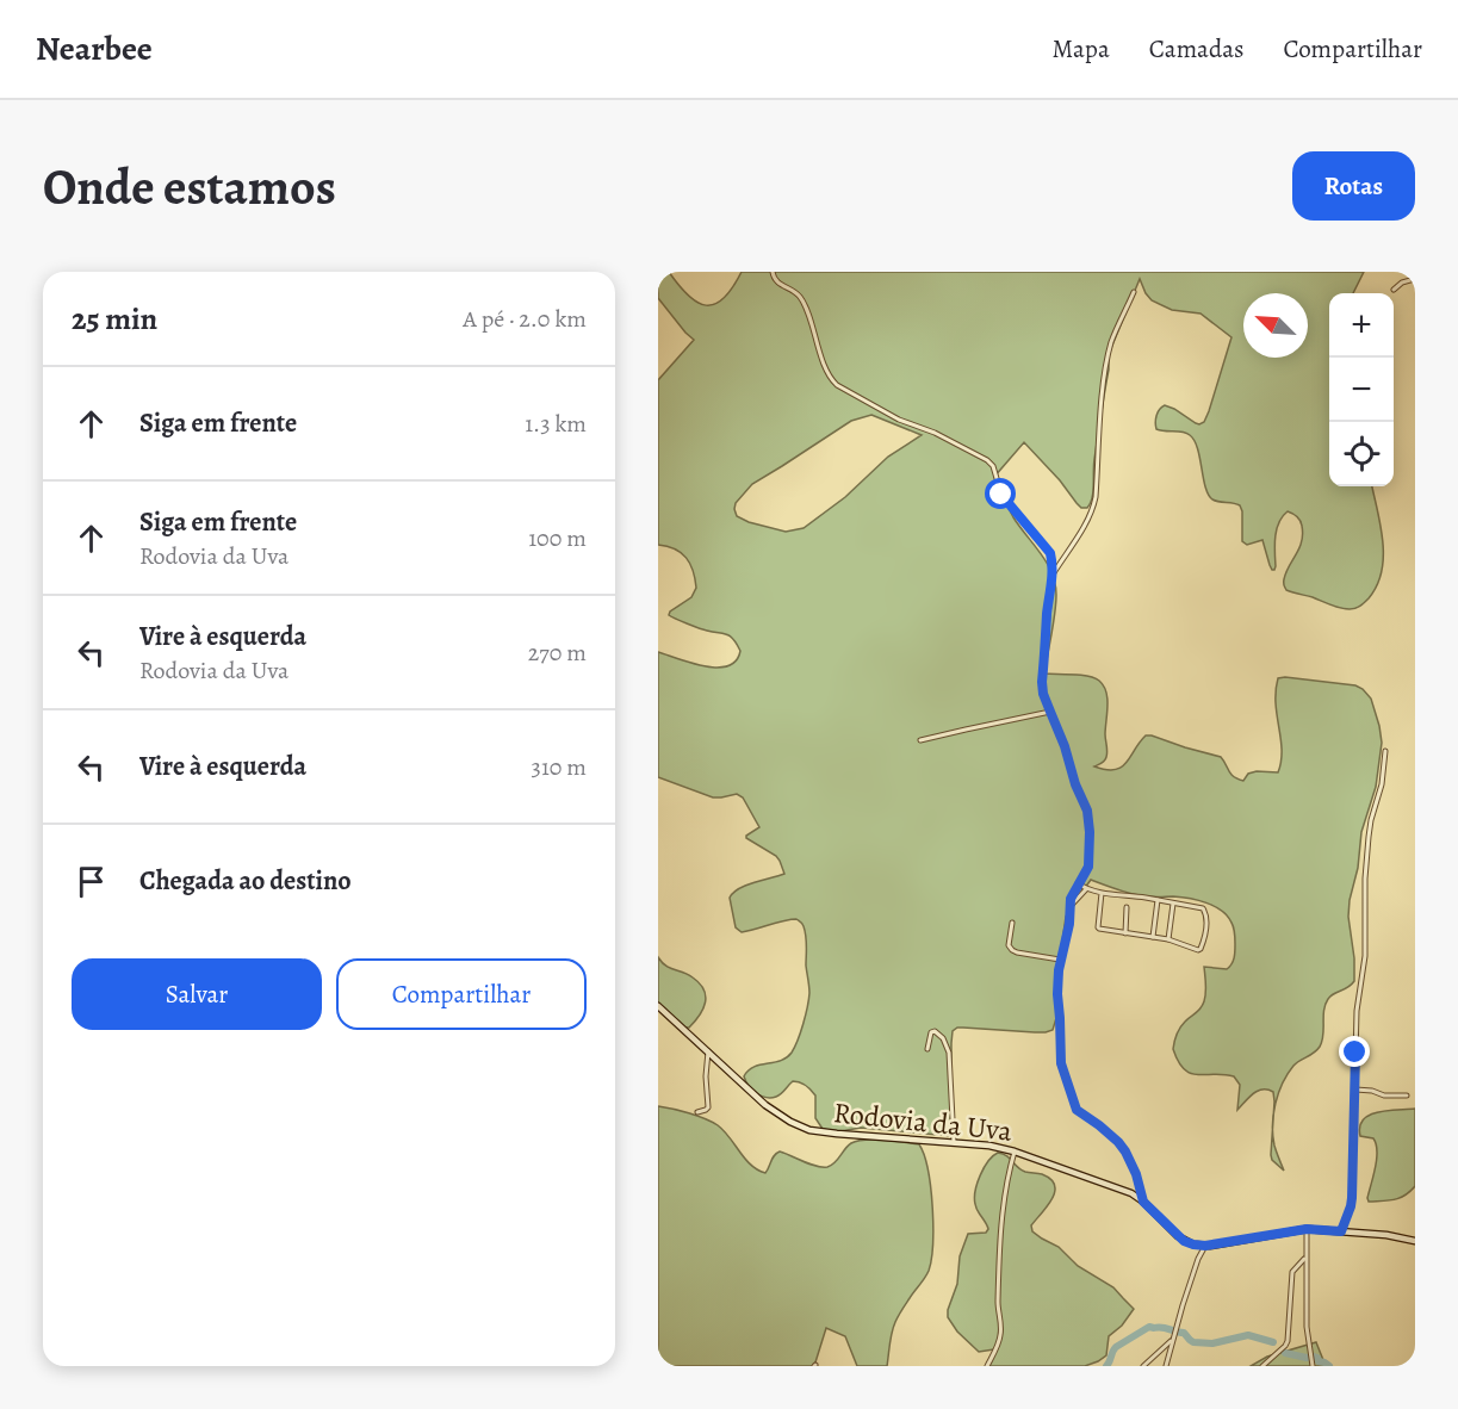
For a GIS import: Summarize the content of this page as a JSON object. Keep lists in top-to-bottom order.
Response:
{
  "streets": {
    "street": ["Rodovia da Uva"]
  },
  "north": "top left",
  "page": {
    "header": "Nearbee",
    "nav": ["Mapa", "Camadas", "Compartilhar"],
    "buttons": [
      "Rotas",
      ["Salvar", "Compartilhar"]
    ],
    "title": "Onde estamos",
    "heading": ["25 min", "A pé · 2.0 km"],
    "map_buttons": ["+", "−"],
    "list": [
      ["Siga em frente", "1.3 km"],
      ["Siga em frente", "Rodovia da Uva", "100 m"],
      ["Vire à esquerda", "Rodovia da Uva", "270 m"],
      ["Vire à esquerda", "310 m"],
      "Chegada ao destino"
    ]
  }
}
